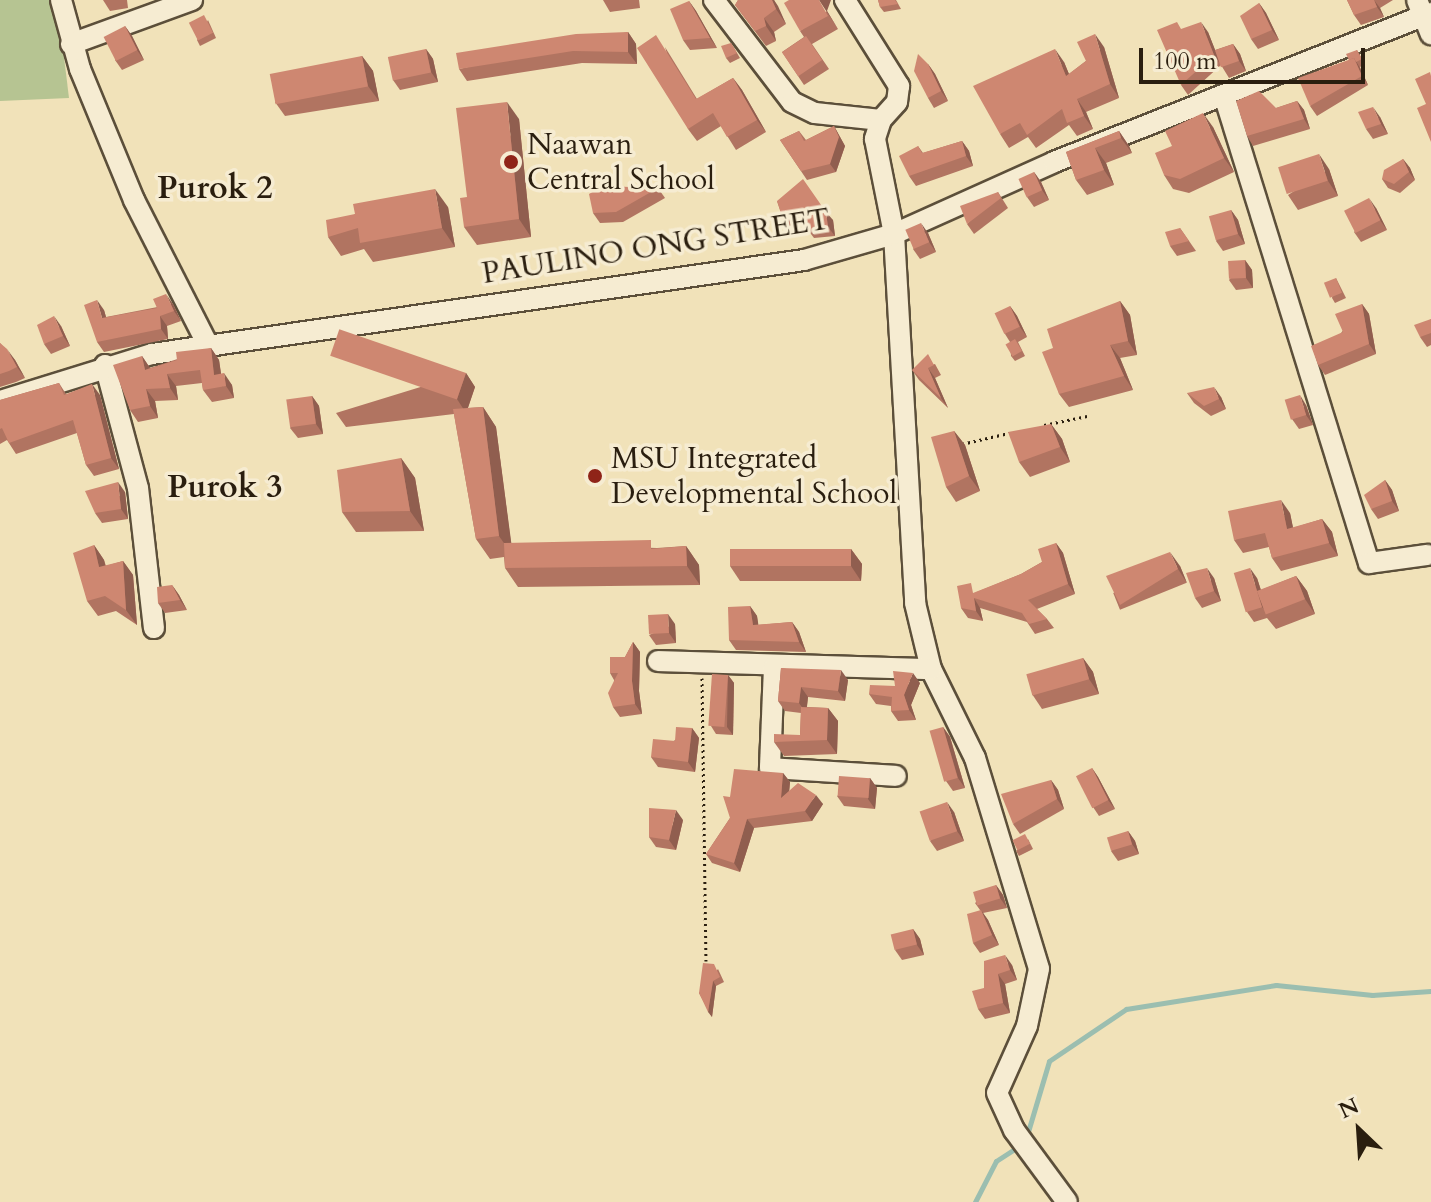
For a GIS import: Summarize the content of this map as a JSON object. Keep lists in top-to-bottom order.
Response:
{
  "streets": {
    "street": ["PAULINO ONG STREET"]
  },
  "districts": ["Purok 2", "Purok 3"],
  "places": ["Naawan Central School", "MSU Integrated Developmental School"],
  "scale_bar": "100 m",
  "north": "top left"
}
